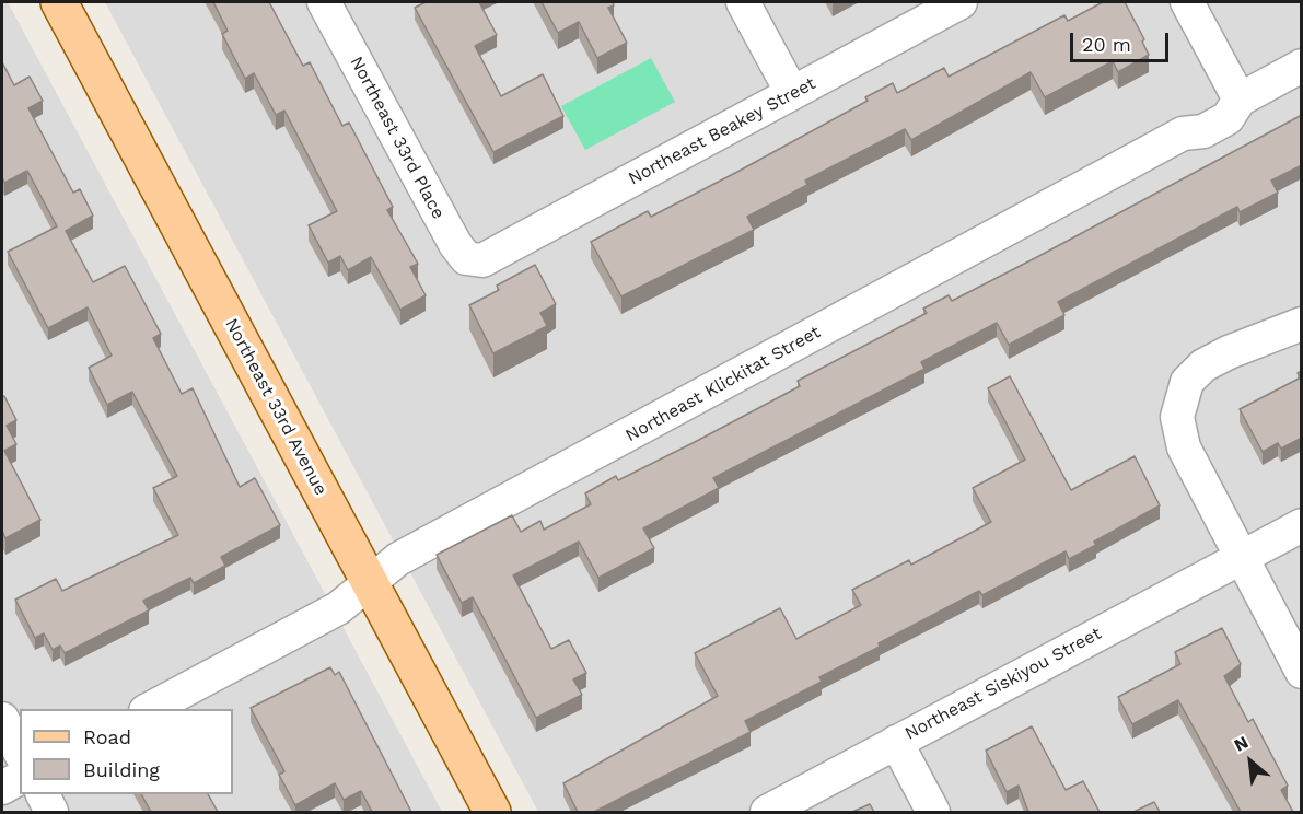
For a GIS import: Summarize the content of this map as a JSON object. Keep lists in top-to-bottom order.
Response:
{
  "streets": {
    "main road": ["Northeast 33rd Avenue"],
    "street": [
      "Northeast Beakey Street",
      "Northeast 33rd Place",
      "Northeast Klickitat Street",
      "Northeast Siskiyou Street"
    ]
  },
  "crossings": [
    ["Northeast Beakey Street", "Northeast 33rd Place"],
    ["Northeast Klickitat Street", "Northeast 33rd Avenue"]
  ],
  "legend": ["Road", "Building"],
  "scale_bar": "20 m",
  "north": "top left"
}
